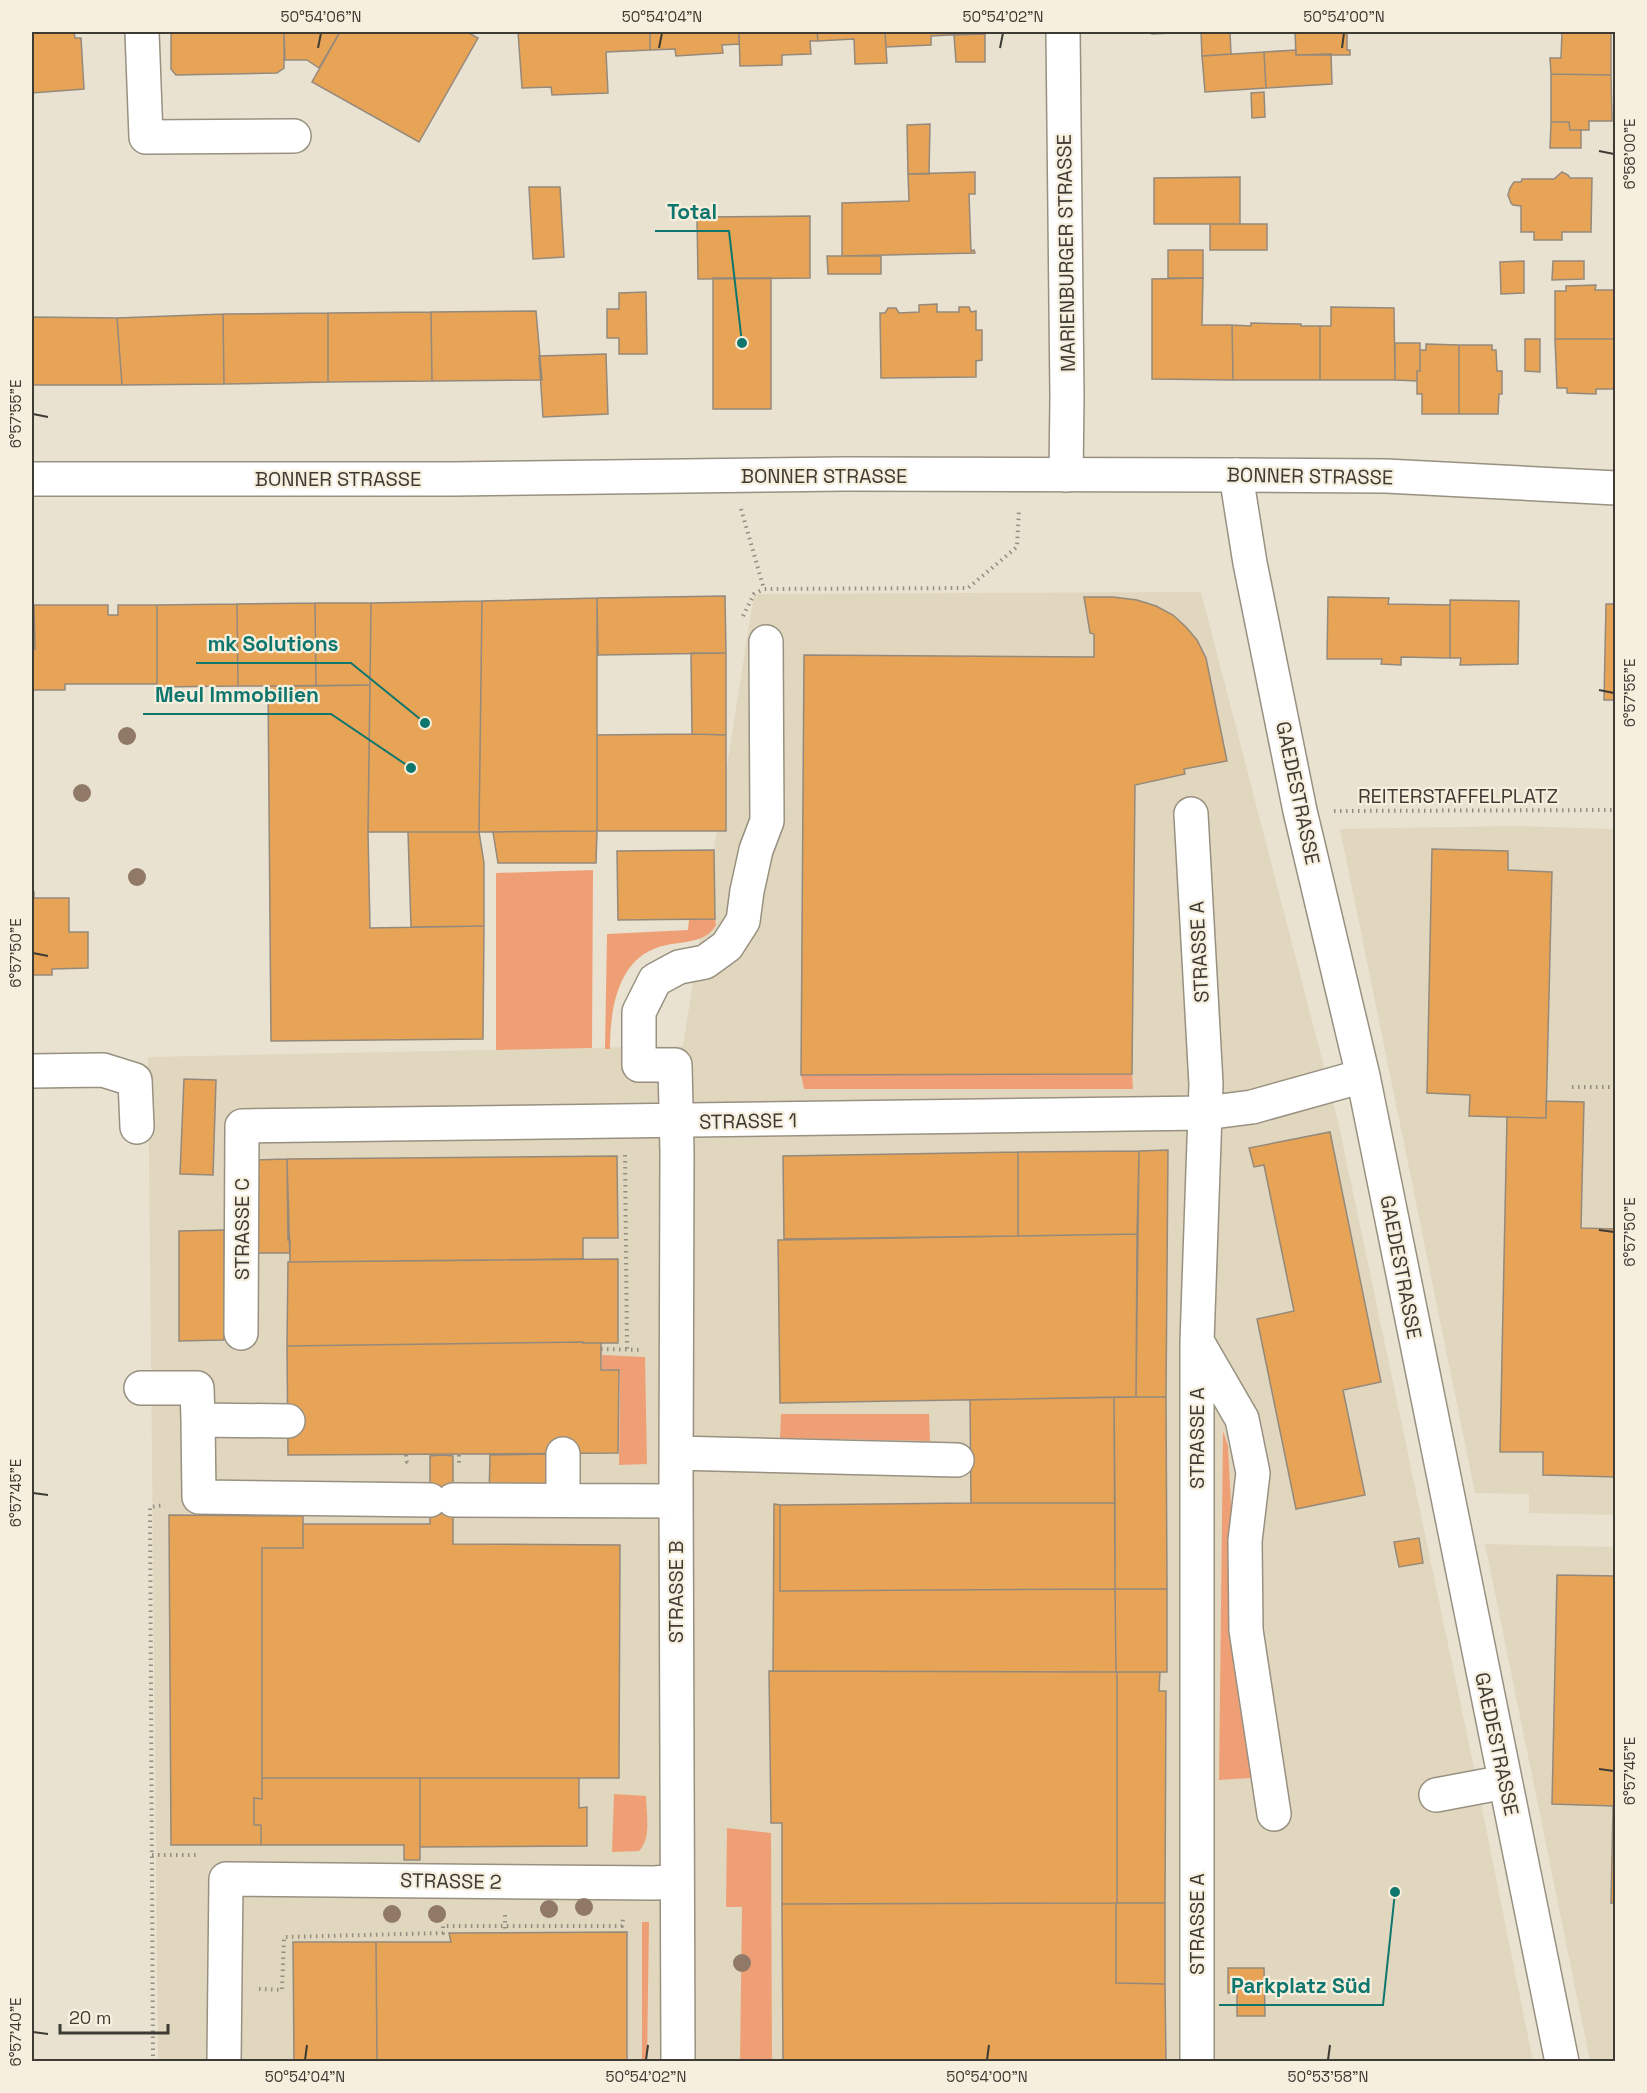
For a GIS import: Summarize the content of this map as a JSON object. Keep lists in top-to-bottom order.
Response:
{
  "streets": {
    "street": [
      "MARIENBURGER STRASSE",
      "BONNER STRASSE",
      "GAEDESTRASSE",
      "STRASSE A",
      "STRASSE 1",
      "STRASSE C",
      "STRASSE B",
      "STRASSE 2"
    ],
    "path": ["REITERSTAFFELPLATZ"]
  },
  "crossings": [
    ["MARIENBURGER STRASSE", "BONNER STRASSE"],
    ["BONNER STRASSE", "GAEDESTRASSE"],
    ["GAEDESTRASSE", "REITERSTAFFELPLATZ"],
    ["GAEDESTRASSE", "STRASSE 1"],
    ["STRASSE A", "STRASSE 1"],
    ["STRASSE 1", "STRASSE C"],
    ["STRASSE 1", "STRASSE B"],
    ["STRASSE B", "STRASSE 2"]
  ],
  "places": [
    "Total",
    "mk Solutions",
    "Meul Immobilien",
    "Parkplatz Süd"
  ],
  "scale_bar": "20 m",
  "coordinates": [
    "50°54'06\"N",
    "50°54'04\"N",
    "50°54'02\"N",
    "50°54'00\"N",
    "6°58'00\"E",
    "6°57'55\"E",
    "6°57'50\"E",
    "6°57'45\"E",
    "6°57'40\"E",
    "50°53'58\"N"
  ]
}
